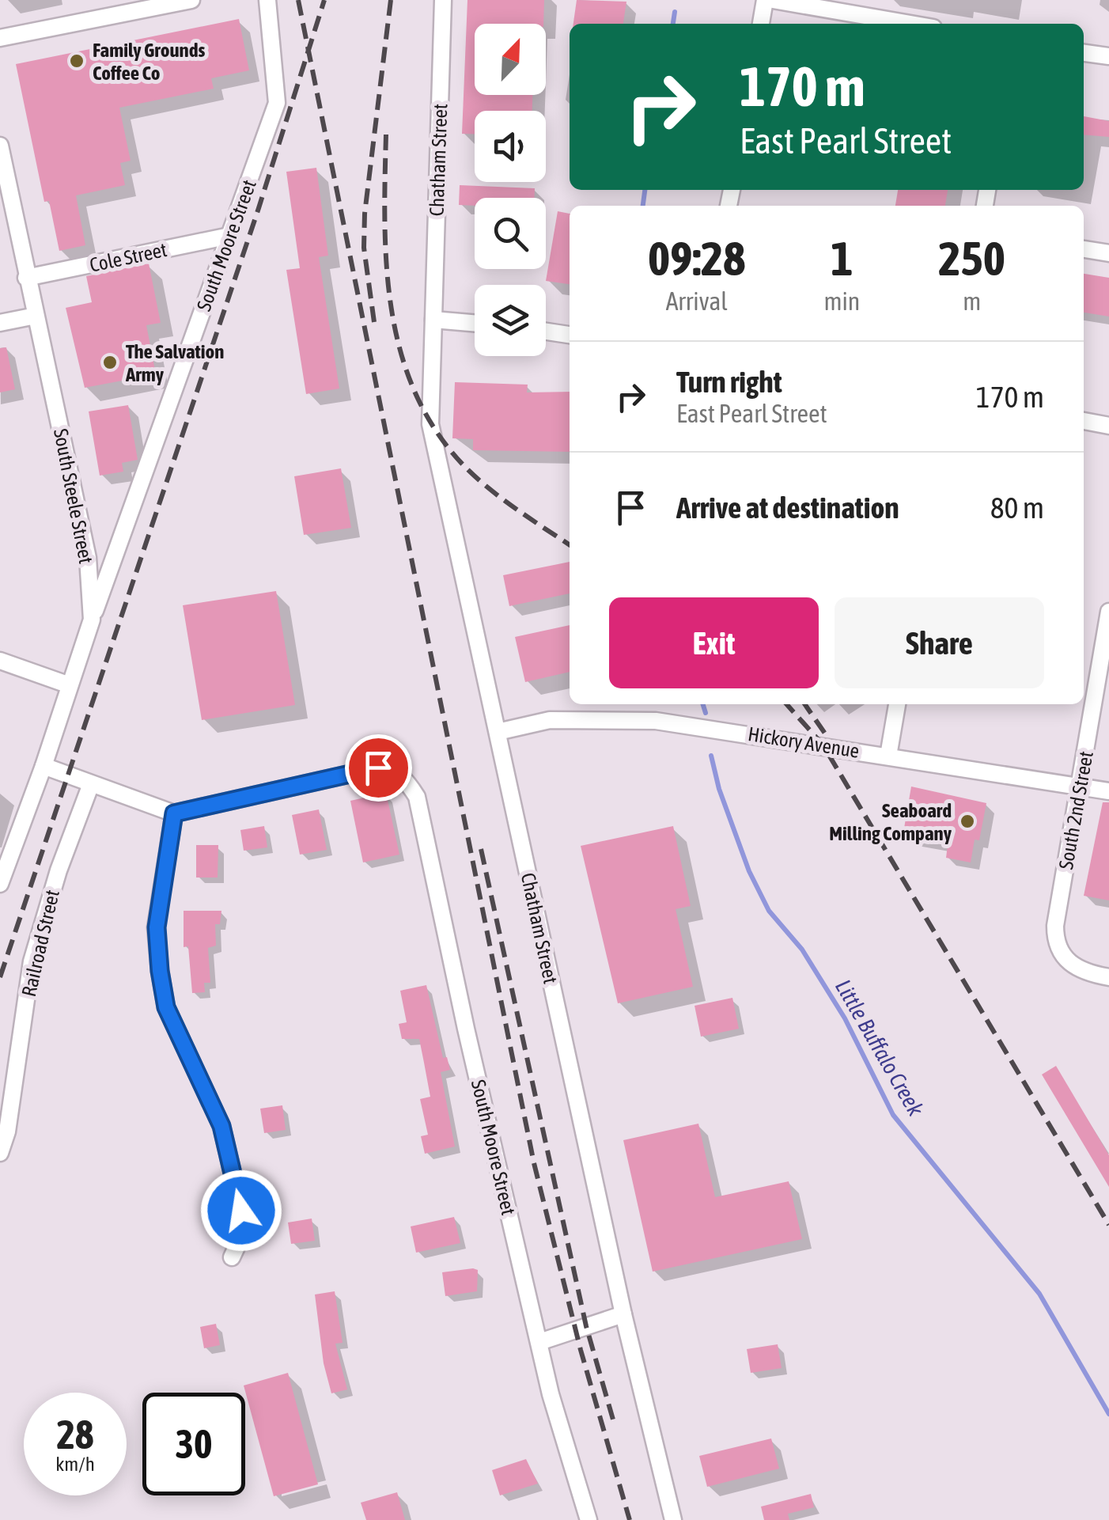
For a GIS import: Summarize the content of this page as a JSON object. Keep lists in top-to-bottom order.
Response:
{
  "streets": {
    "street": [
      "Chatham Street",
      "South Moore Street",
      "Cole Street",
      "South Steele Street",
      "Hickory Avenue",
      "South 2nd Street",
      "Railroad Street"
    ]
  },
  "crossings": [
    ["Chatham Street", "Hickory Avenue"],
    ["South Moore Street", "Cole Street"],
    ["South Moore Street", "South Steele Street"],
    ["Cole Street", "South Steele Street"],
    ["Hickory Avenue", "South 2nd Street"]
  ],
  "water": ["Little Buffalo Creek"],
  "places": ["Family Grounds Coffee Co", "The Salvation Army", "Seaboard Milling Company"],
  "north": "top right",
  "page": {
    "turn": ["170 m", "East Pearl Street"],
    "eta": [
      "09:28",
      "Arrival",
      "1",
      "min",
      "250",
      "m"
    ],
    "list": [
      {
        "name": "Turn right",
        "note": "East Pearl Street",
        "value": "170 m"
      },
      {
        "name": "Arrive at destination",
        "value": "80 m"
      }
    ],
    "buttons": ["Exit", "Share"],
    "speed": "28 km/h",
    "limit": "30"
  }
}
